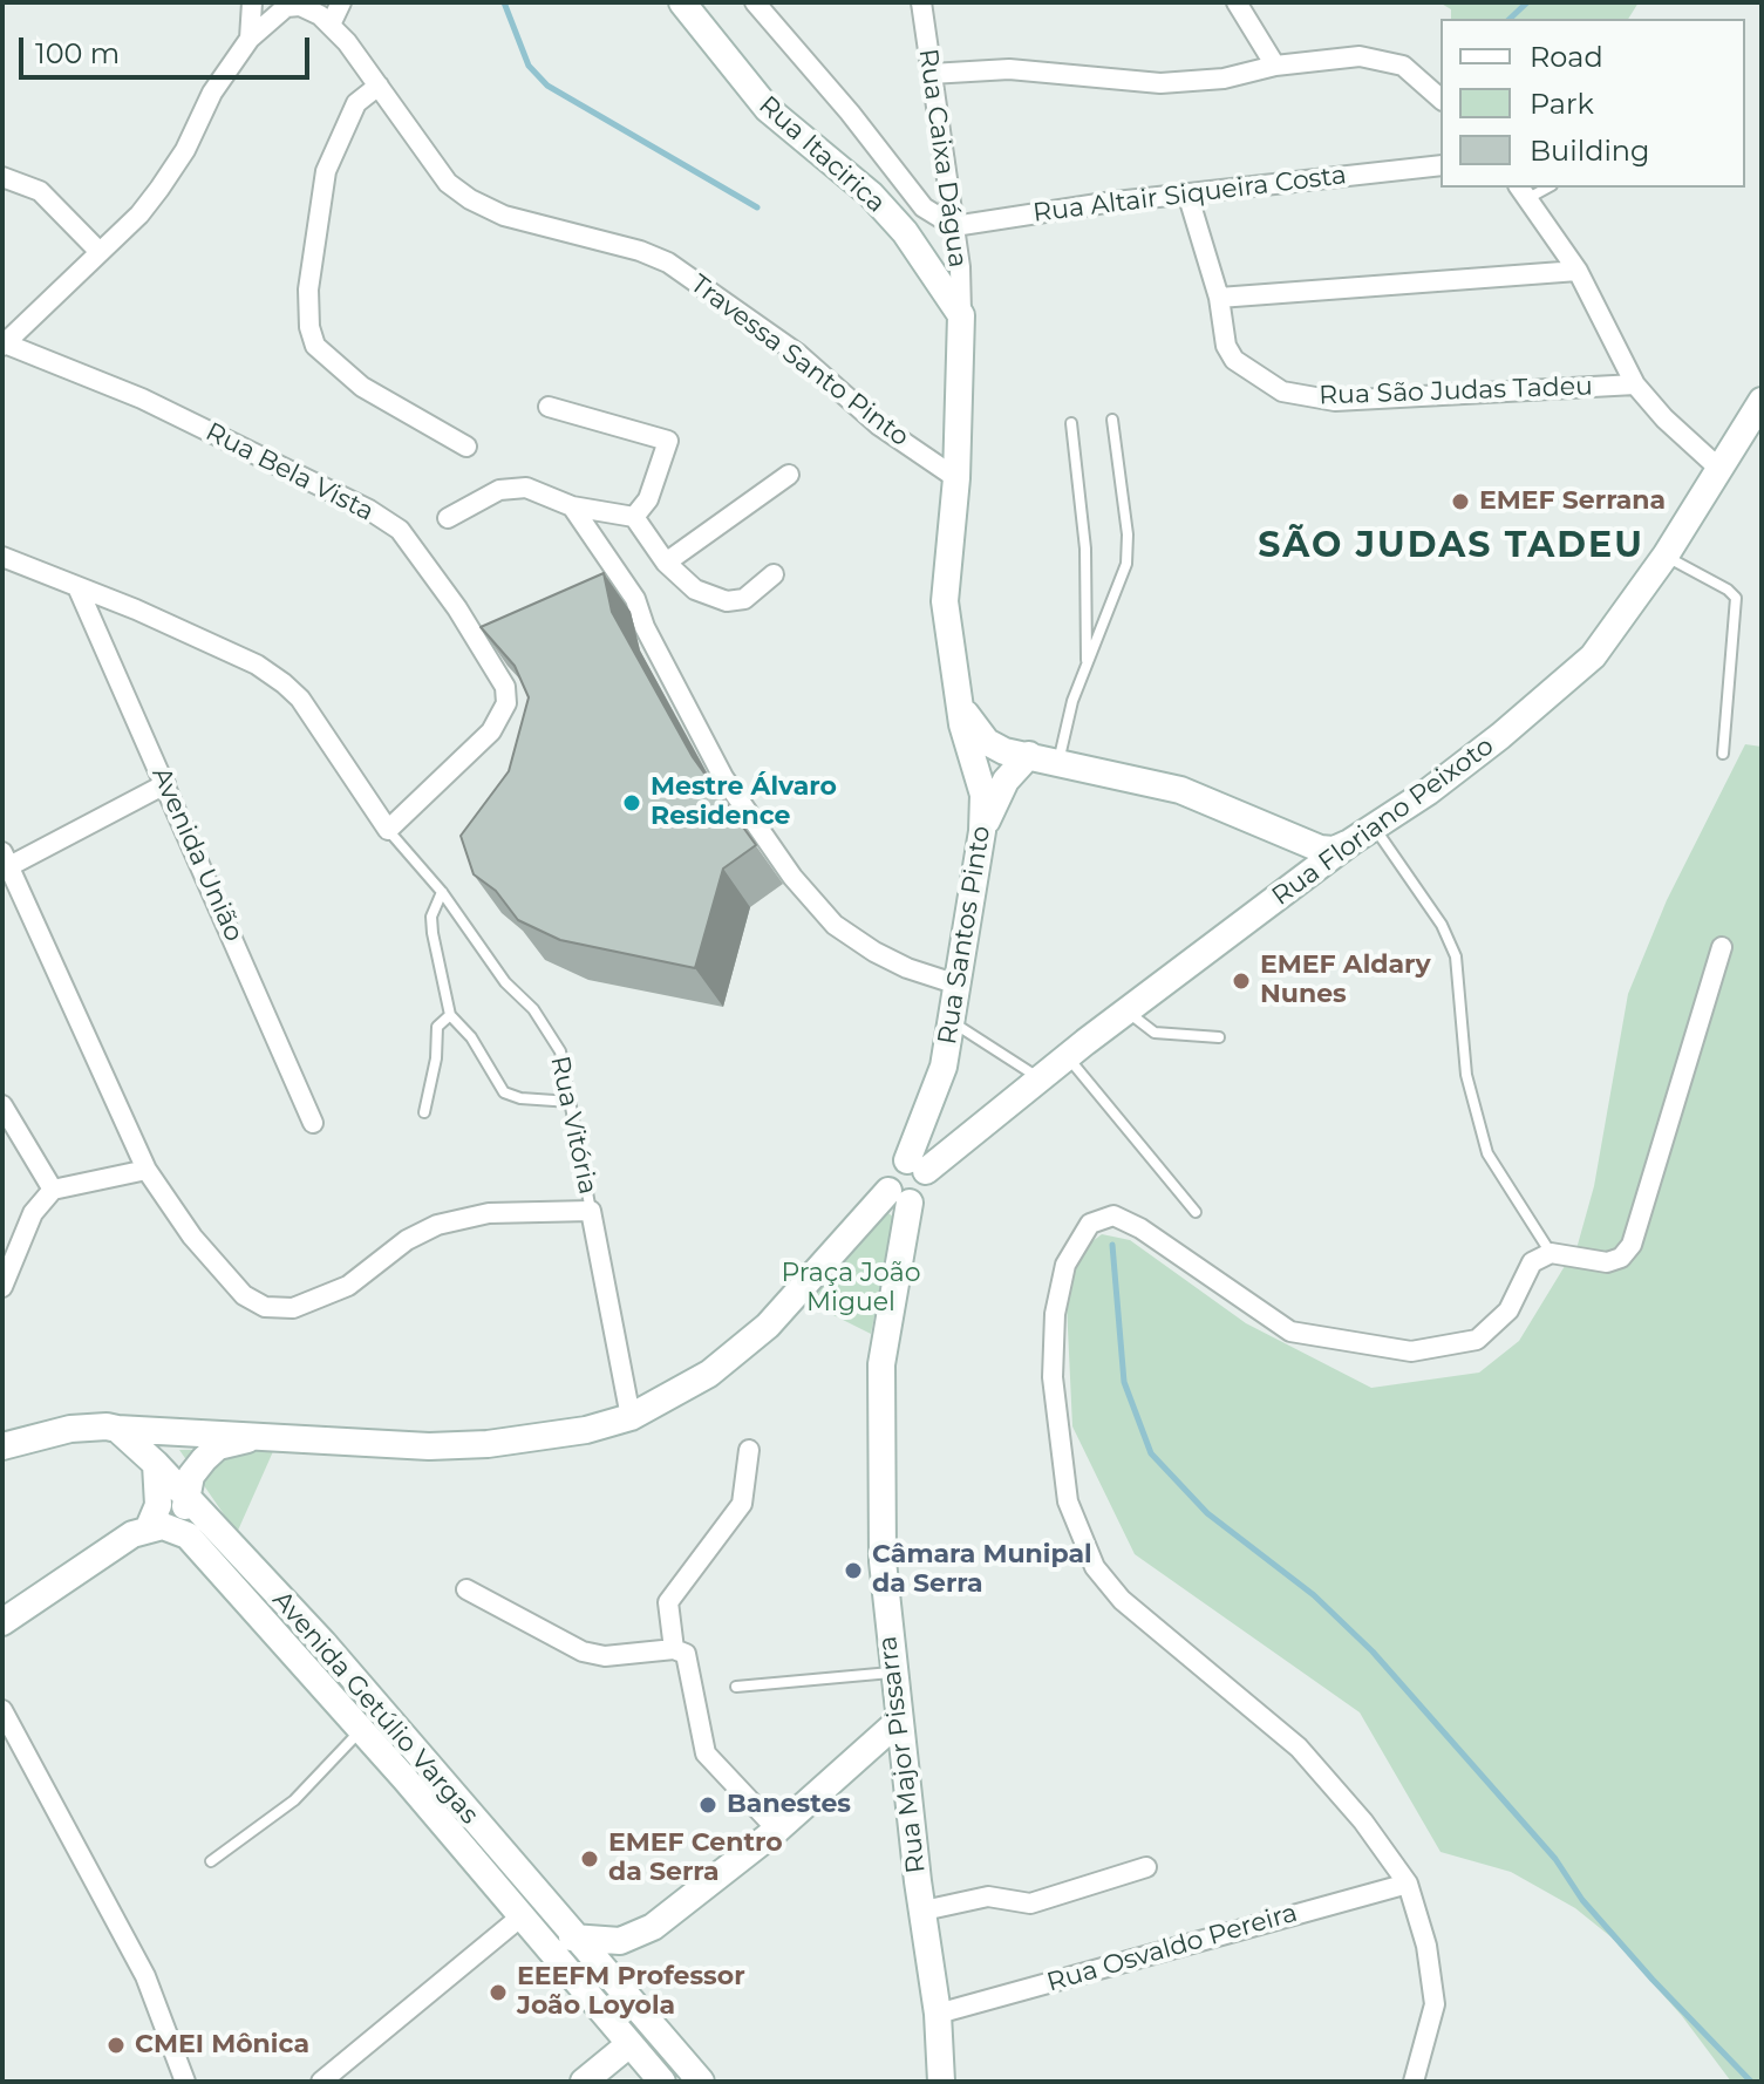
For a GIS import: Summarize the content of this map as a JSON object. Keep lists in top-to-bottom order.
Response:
{
  "streets": {
    "street": [
      "Rua Itacirica",
      "Rua Caixa Dágua",
      "Rua Altair Siqueira Costa",
      "Travessa Santo Pinto",
      "Rua São Judas Tadeu",
      "Rua Bela Vista",
      "Rua Floriano Peixoto",
      "Avenida União",
      "Rua Santos Pinto",
      "Rua Vitória",
      "Avenida Getúlio Vargas",
      "Rua Major Pissarra",
      "Rua Osvaldo Pereira"
    ]
  },
  "crossings": [
    ["Rua Itacirica", "Rua Caixa Dágua"],
    ["Rua Caixa Dágua", "Rua Altair Siqueira Costa"],
    ["Rua Altair Siqueira Costa", "Rua São Judas Tadeu"],
    ["Travessa Santo Pinto", "Rua Bela Vista"],
    ["Rua Bela Vista", "Rua Vitória"],
    ["Rua Floriano Peixoto", "Rua Santos Pinto"],
    ["Rua Major Pissarra", "Rua Osvaldo Pereira"]
  ],
  "districts": ["SÃO JUDAS TADEU"],
  "parks": ["Praça João Miguel"],
  "places": [
    "EMEF Serrana",
    "Mestre Álvaro Residence",
    "EMEF Aldary Nunes",
    "Câmara Munipal da Serra",
    "Banestes",
    "EMEF Centro da Serra",
    "EEEFM Professor João Loyola",
    "CMEI Mônica"
  ],
  "legend": ["Road", "Park", "Building"],
  "scale_bar": "100 m"
}
